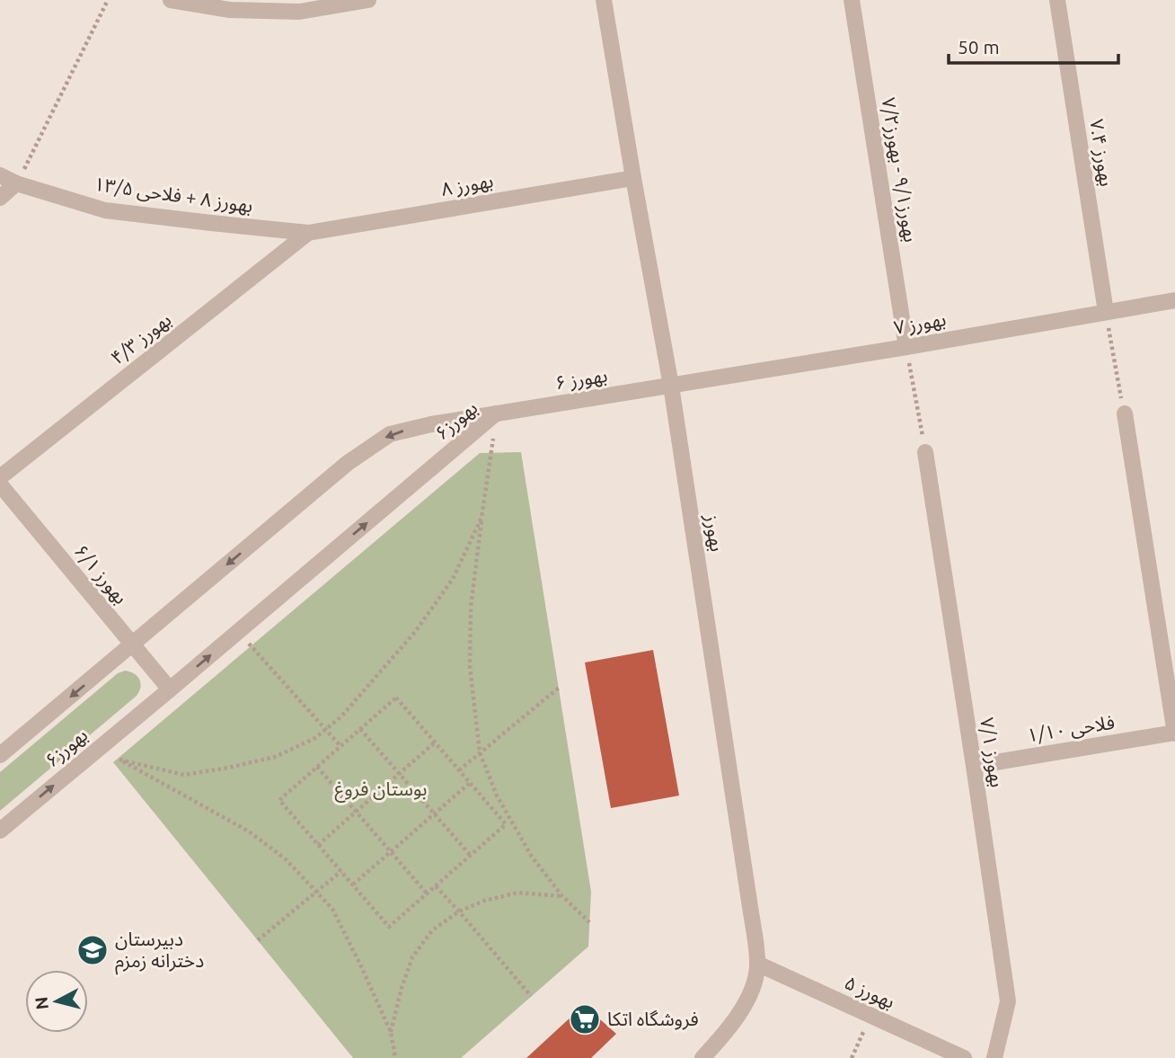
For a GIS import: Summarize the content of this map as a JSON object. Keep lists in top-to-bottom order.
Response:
{
  "streets": {
    "street": [
      "بهورز ۷.۴",
      "بهورز۹/۱ - بهورز۷/۲",
      "بهورز ۸",
      "بهورز ۸ + فلاحی ۱۳/۵",
      "بهورز ۷",
      "بهورز ۴/۳",
      "بهورز ۶",
      "بهورز۶",
      "بهورز",
      "بهورز ۶/۱",
      "فلاحی ۱/۱۰",
      "بهورز ۷/۱",
      "بهورز ۵"
    ]
  },
  "crossings": [
    ["بهورز ۷.۴", "بهورز ۷"],
    ["بهورز۹/۱ - بهورز۷/۲", "بهورز ۷"],
    ["بهورز ۸", "بهورز ۸ + فلاحی ۱۳/۵"],
    ["بهورز ۸", "بهورز ۴/۳"],
    ["بهورز ۸", "بهورز"],
    ["بهورز ۸ + فلاحی ۱۳/۵", "بهورز ۴/۳"],
    ["بهورز ۷", "بهورز ۶"],
    ["بهورز ۷", "بهورز"],
    ["بهورز ۶", "بهورز۶"],
    ["بهورز ۶", "بهورز"],
    ["بهورز۶", "بهورز ۶/۱"],
    ["بهورز", "بهورز ۵"],
    ["فلاحی ۱/۱۰", "بهورز ۷/۱"]
  ],
  "parks": ["بوستان فروغ"],
  "places": {
    "school or university": ["دبیرستان دخترانه زمزم"],
    "supermarket": ["فروشگاه اتکا"]
  },
  "scale_bar": "50 m",
  "north": "left"
}
